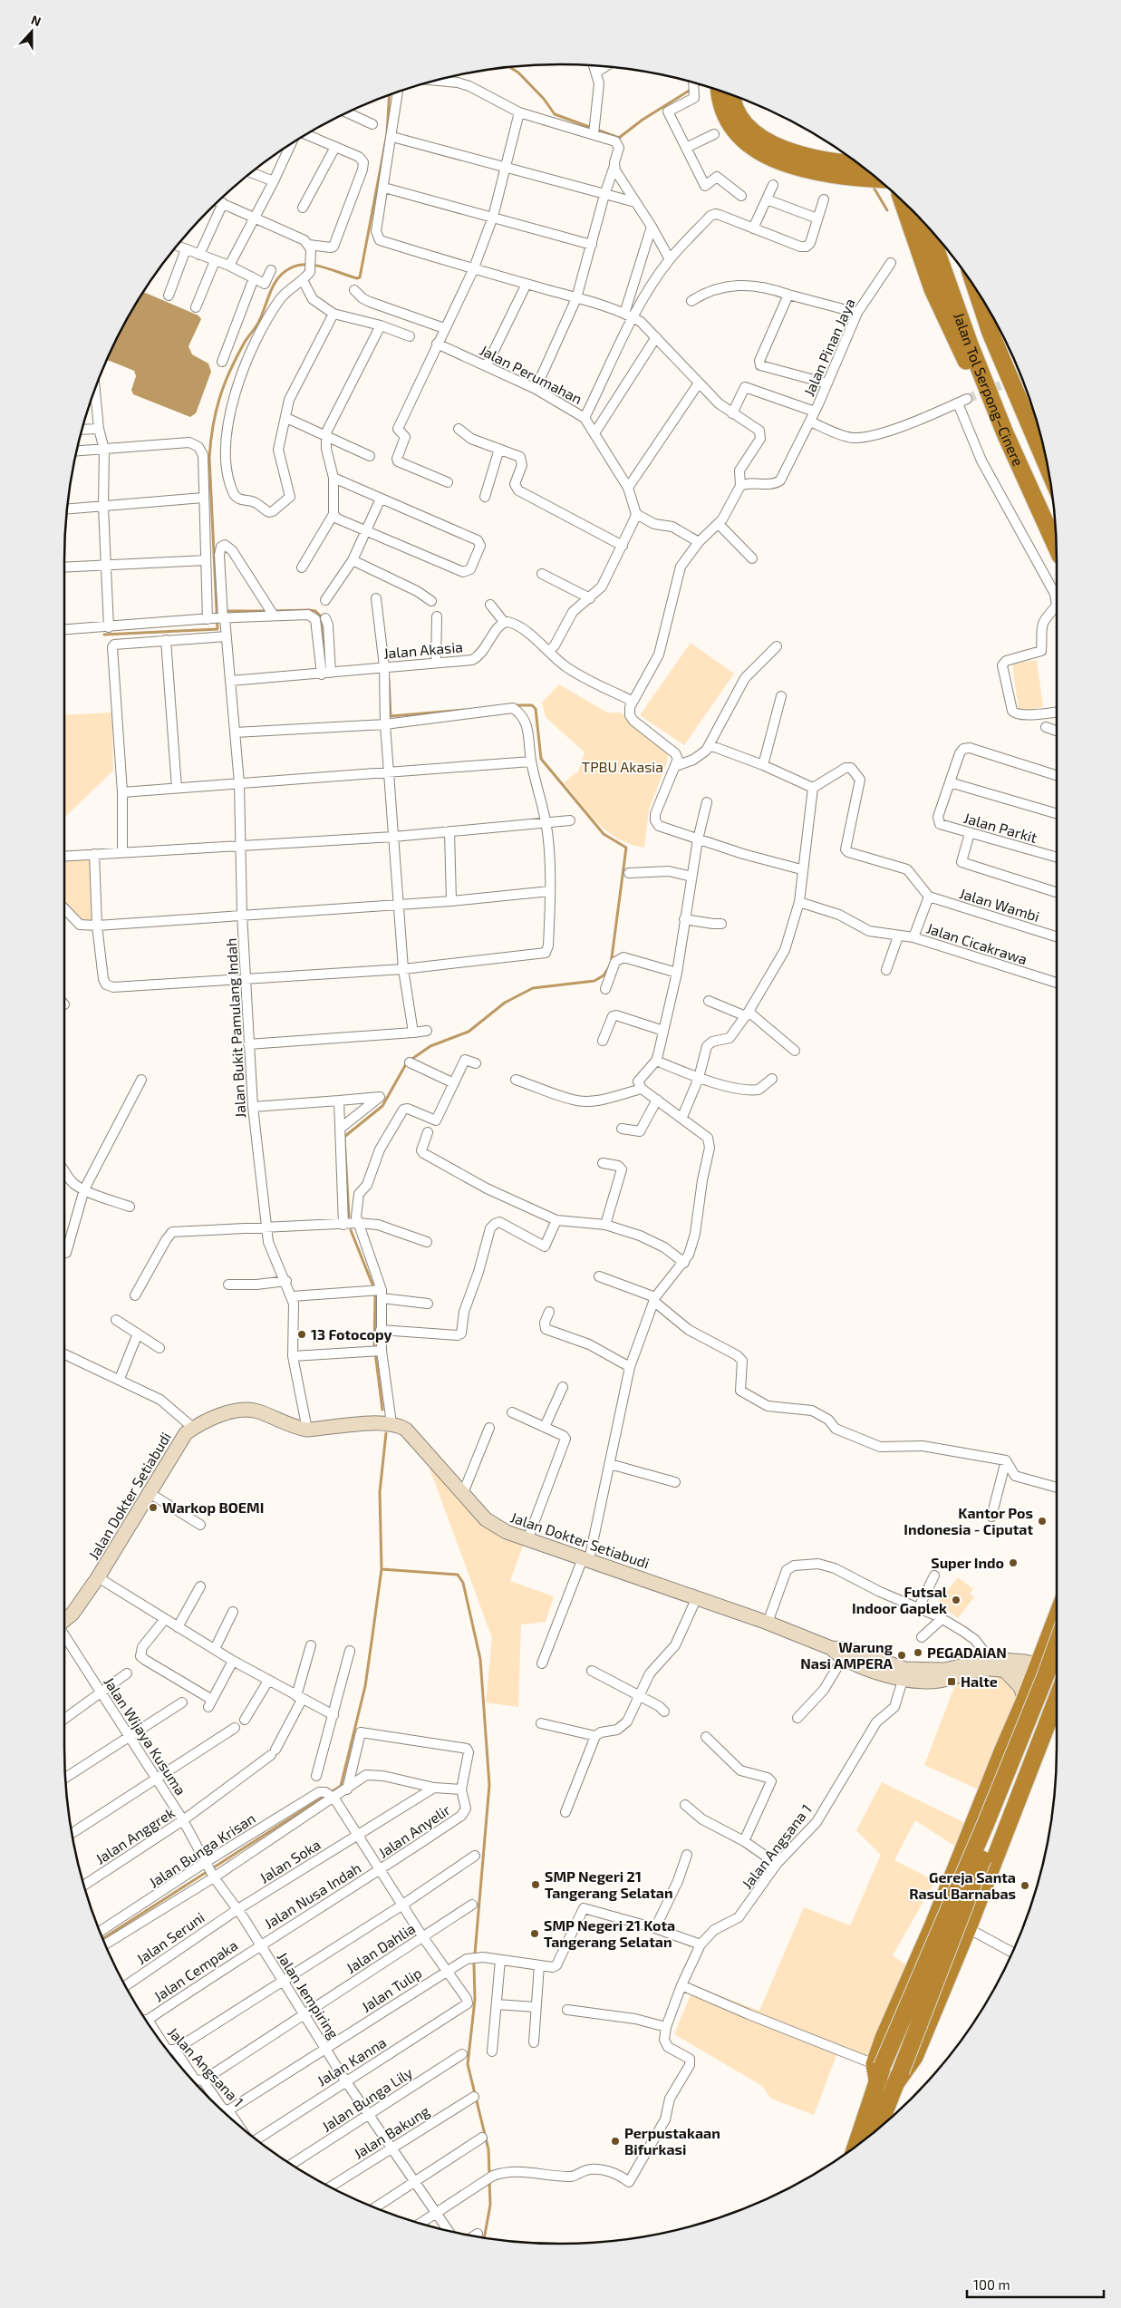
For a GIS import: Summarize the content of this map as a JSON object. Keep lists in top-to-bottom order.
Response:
{
  "streets": {
    "highway": ["Jalan Tol Serpong–Cinere"],
    "main road": ["Jalan Dokter Setiabudi"],
    "street": [
      "Jalan Pinan Jaya",
      "Jalan Perumahan",
      "Jalan Akasia",
      "Jalan Parkit",
      "Jalan Wambi",
      "Jalan Cicakrawa",
      "Jalan Bukit Pamulang Indah",
      "Jalan Wijaya Kusuma",
      "Jalan Anyelir",
      "Jalan Anggrek",
      "Jalan Angsana 1",
      "Jalan Bunga Krisan",
      "Jalan Soka",
      "Jalan Nusa Indah",
      "Jalan Seruni",
      "Jalan Dahlia",
      "Jalan Cempaka",
      "Jalan Tulip",
      "Jalan Jempiring",
      "Jalan Kanna",
      "Jalan Bunga Lily",
      "Jalan Bakung"
    ]
  },
  "crossings": [
    ["Jalan Akasia", "Jalan Bukit Pamulang Indah"],
    ["Jalan Wambi", "Jalan Cicakrawa"],
    ["Jalan Bukit Pamulang Indah", "Jalan Dokter Setiabudi"],
    ["Jalan Dokter Setiabudi", "Jalan Angsana 1"],
    ["Jalan Wijaya Kusuma", "Jalan Anggrek"],
    ["Jalan Wijaya Kusuma", "Jalan Bunga Krisan"],
    ["Jalan Wijaya Kusuma", "Jalan Jempiring"],
    ["Jalan Anyelir", "Jalan Nusa Indah"],
    ["Jalan Angsana 1", "Jalan Dahlia"],
    ["Jalan Angsana 1", "Jalan Cempaka"],
    ["Jalan Angsana 1", "Jalan Tulip"],
    ["Jalan Angsana 1", "Jalan Jempiring"],
    ["Jalan Soka", "Jalan Seruni"],
    ["Jalan Soka", "Jalan Jempiring"],
    ["Jalan Nusa Indah", "Jalan Cempaka"],
    ["Jalan Nusa Indah", "Jalan Jempiring"],
    ["Jalan Seruni", "Jalan Jempiring"],
    ["Jalan Dahlia", "Jalan Jempiring"],
    ["Jalan Cempaka", "Jalan Jempiring"],
    ["Jalan Tulip", "Jalan Jempiring"],
    ["Jalan Tulip", "Jalan Kanna"],
    ["Jalan Jempiring", "Jalan Kanna"],
    ["Jalan Jempiring", "Jalan Bunga Lily"],
    ["Jalan Jempiring", "Jalan Bakung"]
  ],
  "parks": ["TPBU Akasia"],
  "places": {
    "other": [
      "13 Fotocopy",
      "Warkop BOEMI",
      "Kantor Pos Indonesia - Ciputat",
      "Super Indo",
      "Futsal Indoor Gaplek",
      "PEGADAIAN",
      "Warung Nasi AMPERA",
      "SMP Negeri 21 Tangerang Selatan",
      "Gereja Santa Rasul Barnabas",
      "SMP Negeri 21 Kota Tangerang Selatan",
      "Perpustakaan Bifurkasi"
    ],
    "transit": ["Halte"]
  },
  "scale_bar": "100 m",
  "north": "top"
}
